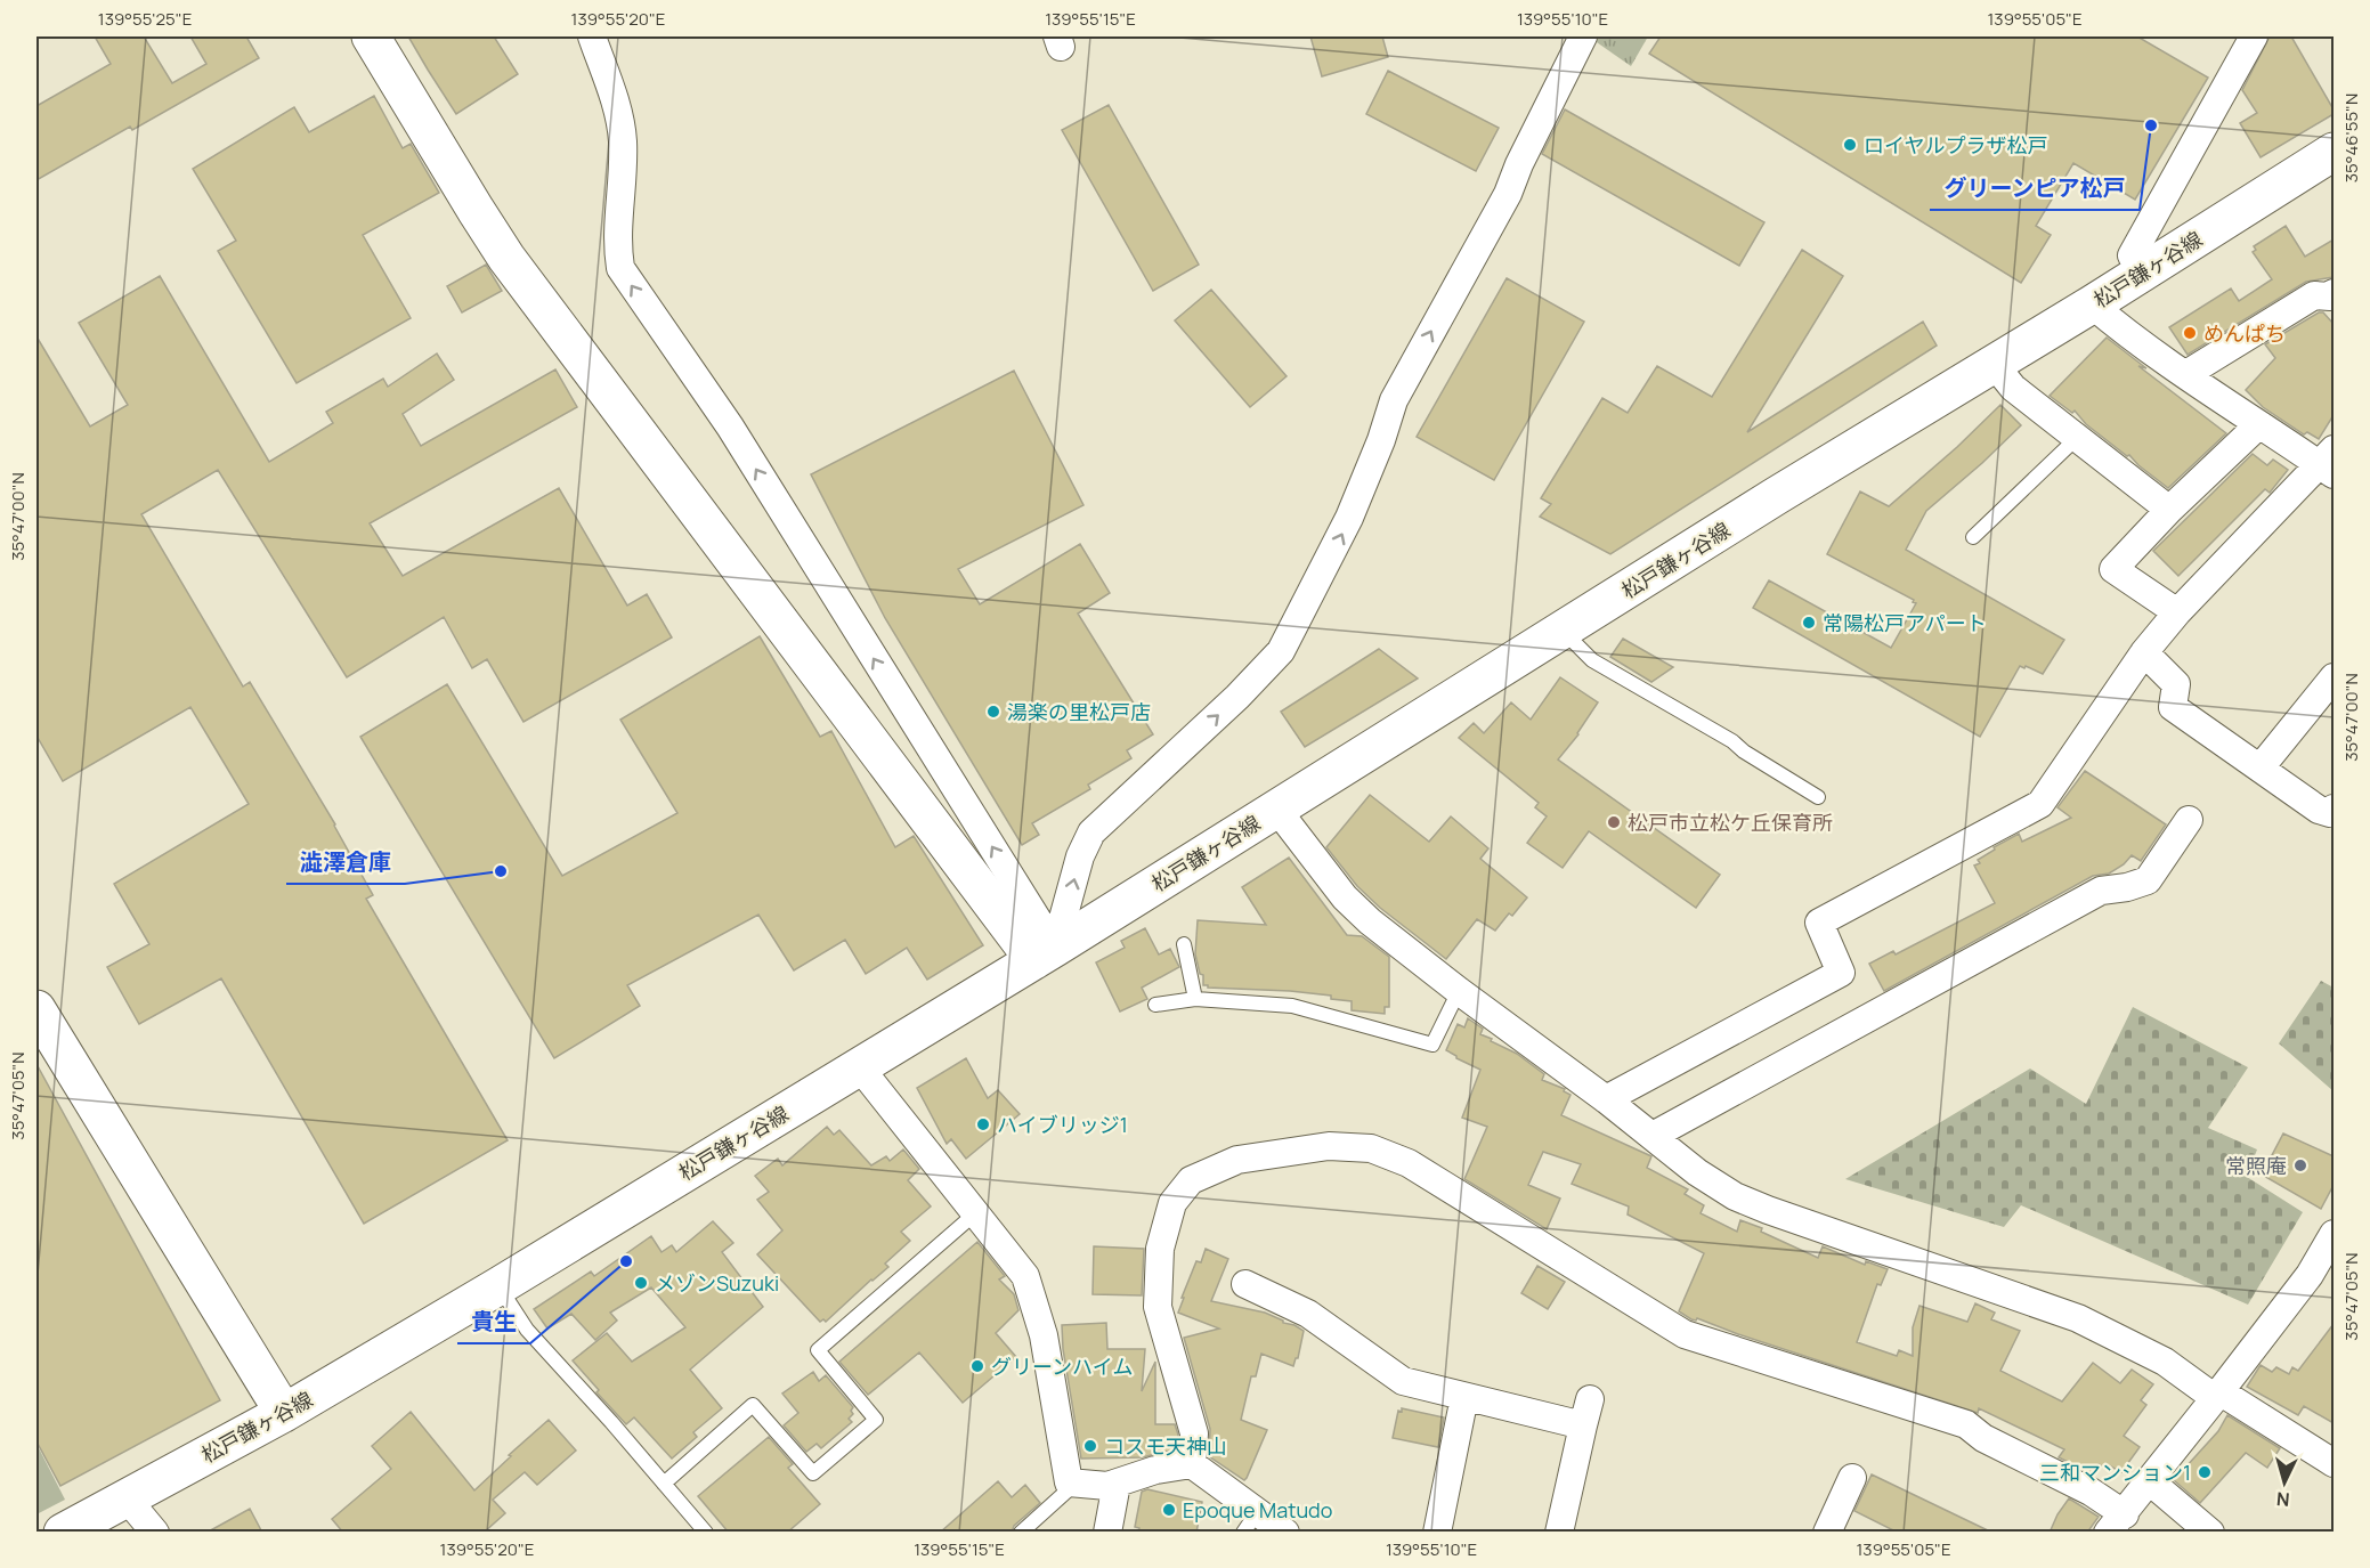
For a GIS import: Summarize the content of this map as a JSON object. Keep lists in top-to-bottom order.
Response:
{
  "streets": {
    "main road": ["松戸鎌ヶ谷線"]
  },
  "places": [
    "グリーンピア松戸",
    "ロイヤルプラザ松戸",
    "めんぱち",
    "常陽松戸アパート",
    "湯楽の里松戸店",
    "松戸市立松ケ丘保育所",
    "澁澤倉庫",
    "ハイブリッジ1",
    "常照庵",
    "貴生",
    "メゾンSuzuki",
    "グリーンハイム",
    "コスモ天神山",
    "三和マンション1",
    "Epoque Matudo"
  ],
  "north": "bottom",
  "coordinates": [
    "139°55'25\"E",
    "139°55'20\"E",
    "139°55'15\"E",
    "139°55'10\"E",
    "139°55'05\"E",
    "35°46'55\"N",
    "35°47'00\"N",
    "35°47'05\"N"
  ]
}
